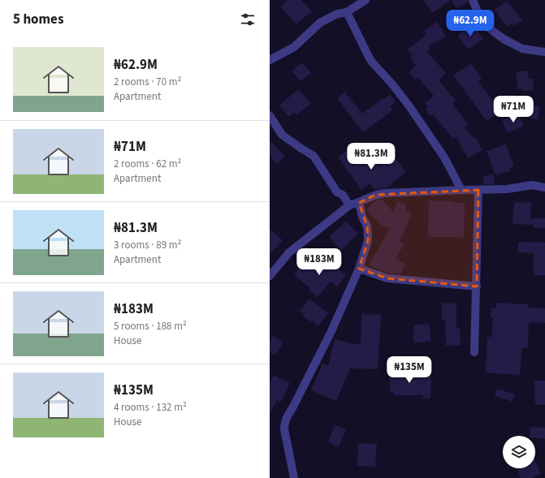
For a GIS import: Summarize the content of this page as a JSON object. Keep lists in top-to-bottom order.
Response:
{
  "page": {
    "heading": "5 homes",
    "price": [
      "₦62.9M",
      "₦71M",
      "₦81.3M",
      "₦183M",
      "₦135M"
    ],
    "list": [
      {
        "name": "₦62.9M",
        "note": "2 rooms · 70 m² · Apartment"
      },
      {
        "name": "₦71M",
        "note": "2 rooms · 62 m² · Apartment"
      },
      {
        "name": "₦81.3M",
        "note": "3 rooms · 89 m² · Apartment"
      },
      {
        "name": "₦183M",
        "note": "5 rooms · 188 m² · House"
      },
      {
        "name": "₦135M",
        "note": "4 rooms · 132 m² · House"
      }
    ]
  }
}
